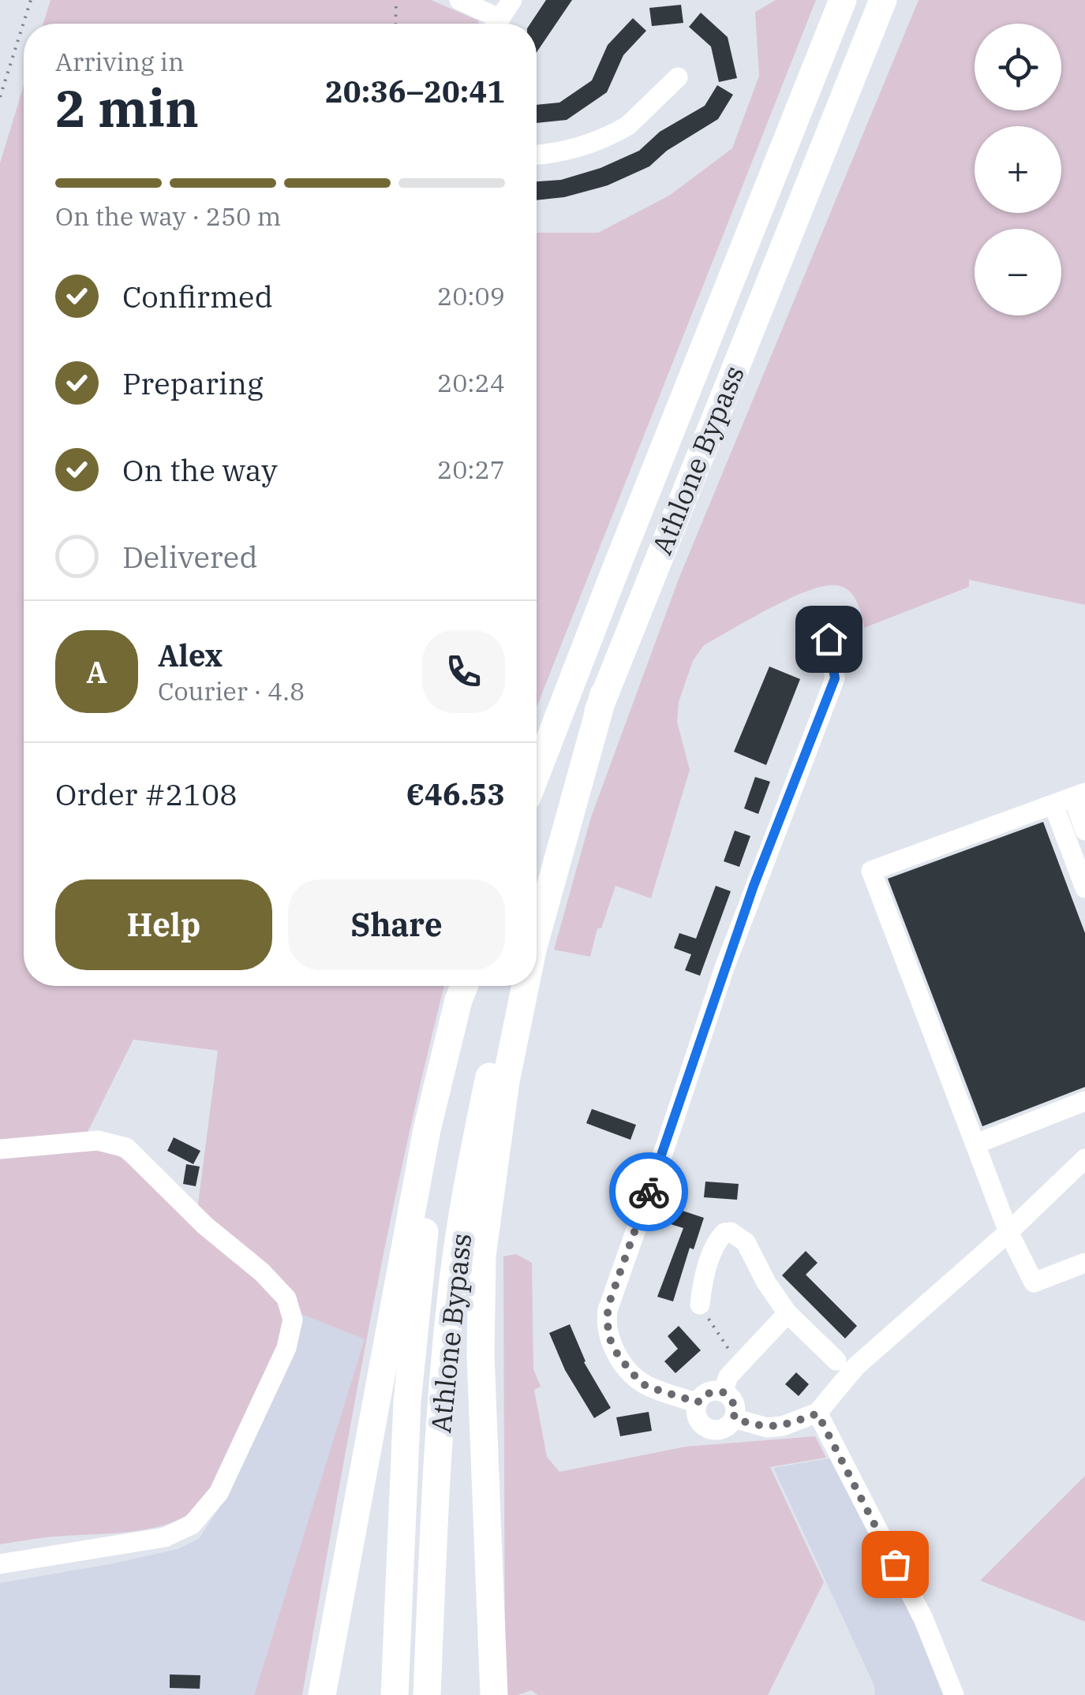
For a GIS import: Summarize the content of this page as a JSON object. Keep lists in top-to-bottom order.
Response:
{
  "streets": {
    "highway": ["Athlone Bypass"]
  },
  "page": {
    "map_buttons": ["+", "−"],
    "heading": ["2 min", "Arriving in", "20:36–20:41"],
    "panel": [
      "Alex",
      "Courier · 4.8",
      "Order #2108",
      "€46.53"
    ],
    "bar": "On the way · 250 m",
    "list": [
      ["Confirmed", "20:09"],
      ["Preparing", "20:24"],
      ["On the way", "20:27"],
      "Delivered"
    ],
    "round": "A",
    "buttons": ["Help", "Share"]
  }
}
